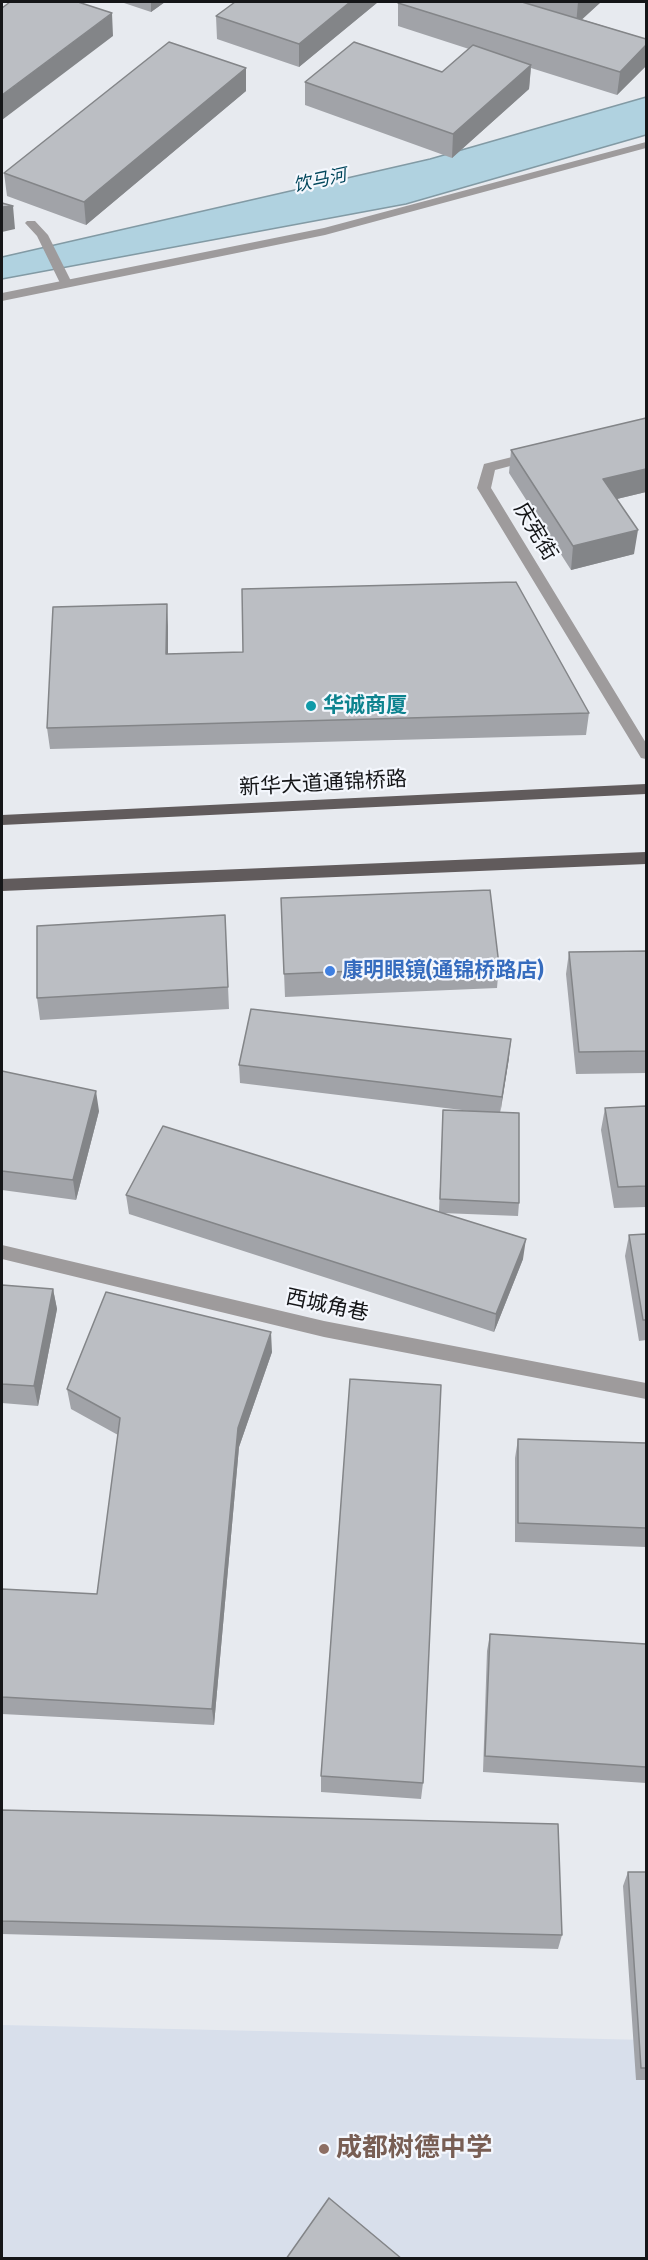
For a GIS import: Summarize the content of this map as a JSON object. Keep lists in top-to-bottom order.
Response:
{
  "streets": {
    "main road": ["新华大道通锦桥路"],
    "street": ["庆宪街", "西城角巷"]
  },
  "water": ["饮马河"],
  "places": ["华诚商厦", "康明眼镜(通锦桥路店)", "成都树德中学"]
}
